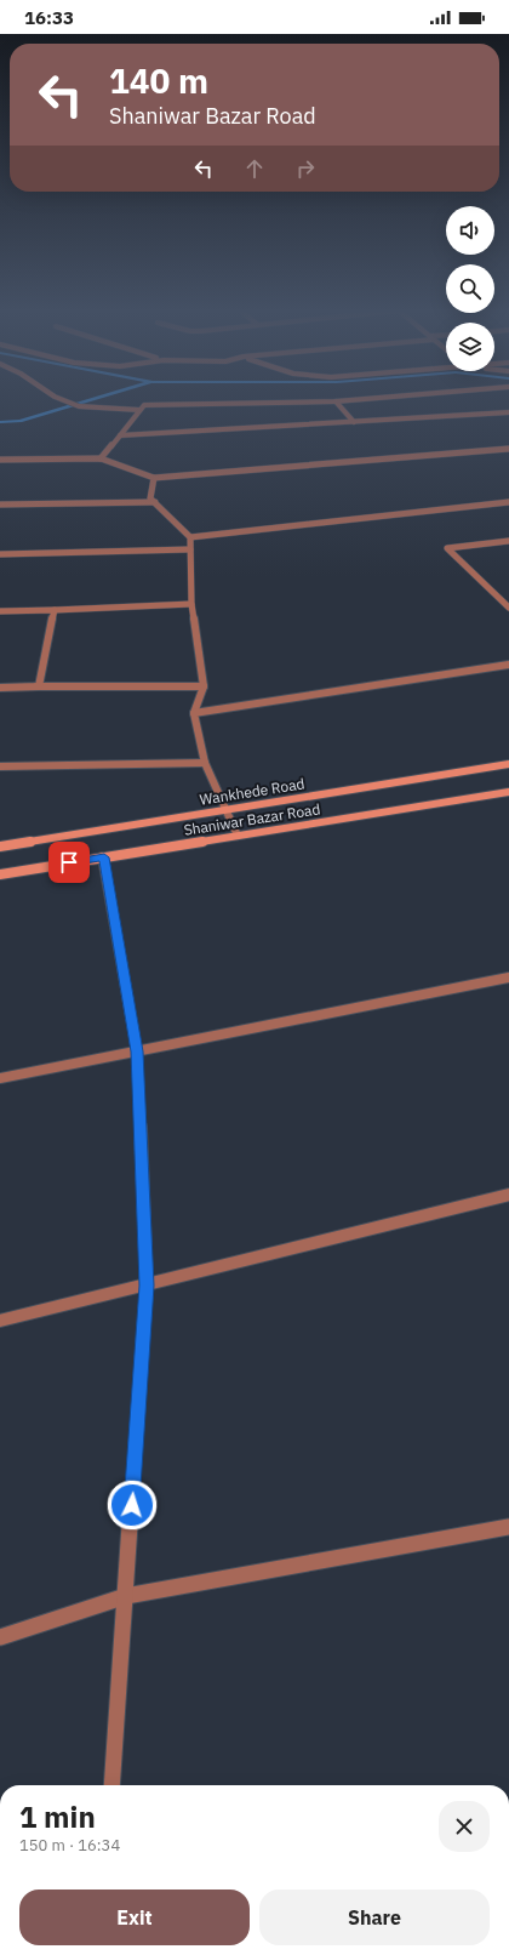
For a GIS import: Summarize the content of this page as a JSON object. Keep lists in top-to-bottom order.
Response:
{
  "streets": {
    "main road": ["Wankhede Road", "Shaniwar Bazar Road"]
  },
  "page": {
    "status": "16:33",
    "turn": ["140 m", "Shaniwar Bazar Road"],
    "heading": ["1 min", "150 m · 16:34"],
    "buttons": ["Exit", "Share"]
  }
}
